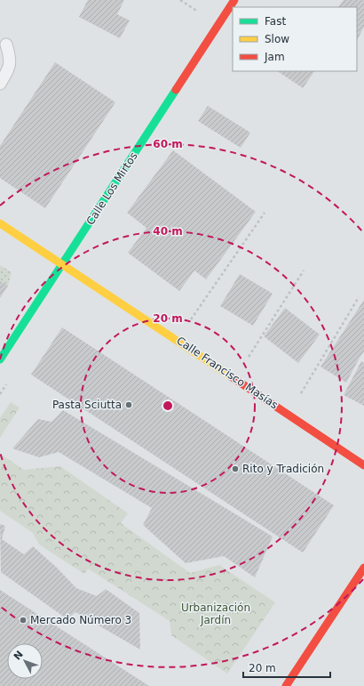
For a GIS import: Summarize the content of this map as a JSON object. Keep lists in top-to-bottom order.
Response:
{
  "streets": {
    "street": ["Calle Los Mirtos", "Calle Francisco Masías"]
  },
  "crossings": [
    ["Calle Los Mirtos", "Calle Francisco Masías"]
  ],
  "parks": ["Urbanización Jardín"],
  "places": ["Pasta Sciutta", "Rito y Tradición", "Mercado Número 3"],
  "legend": ["Fast", "Slow", "Jam"],
  "scale_bar": "20 m",
  "north": "top left",
  "rings": ["60 m", "40 m", "20 m"]
}
